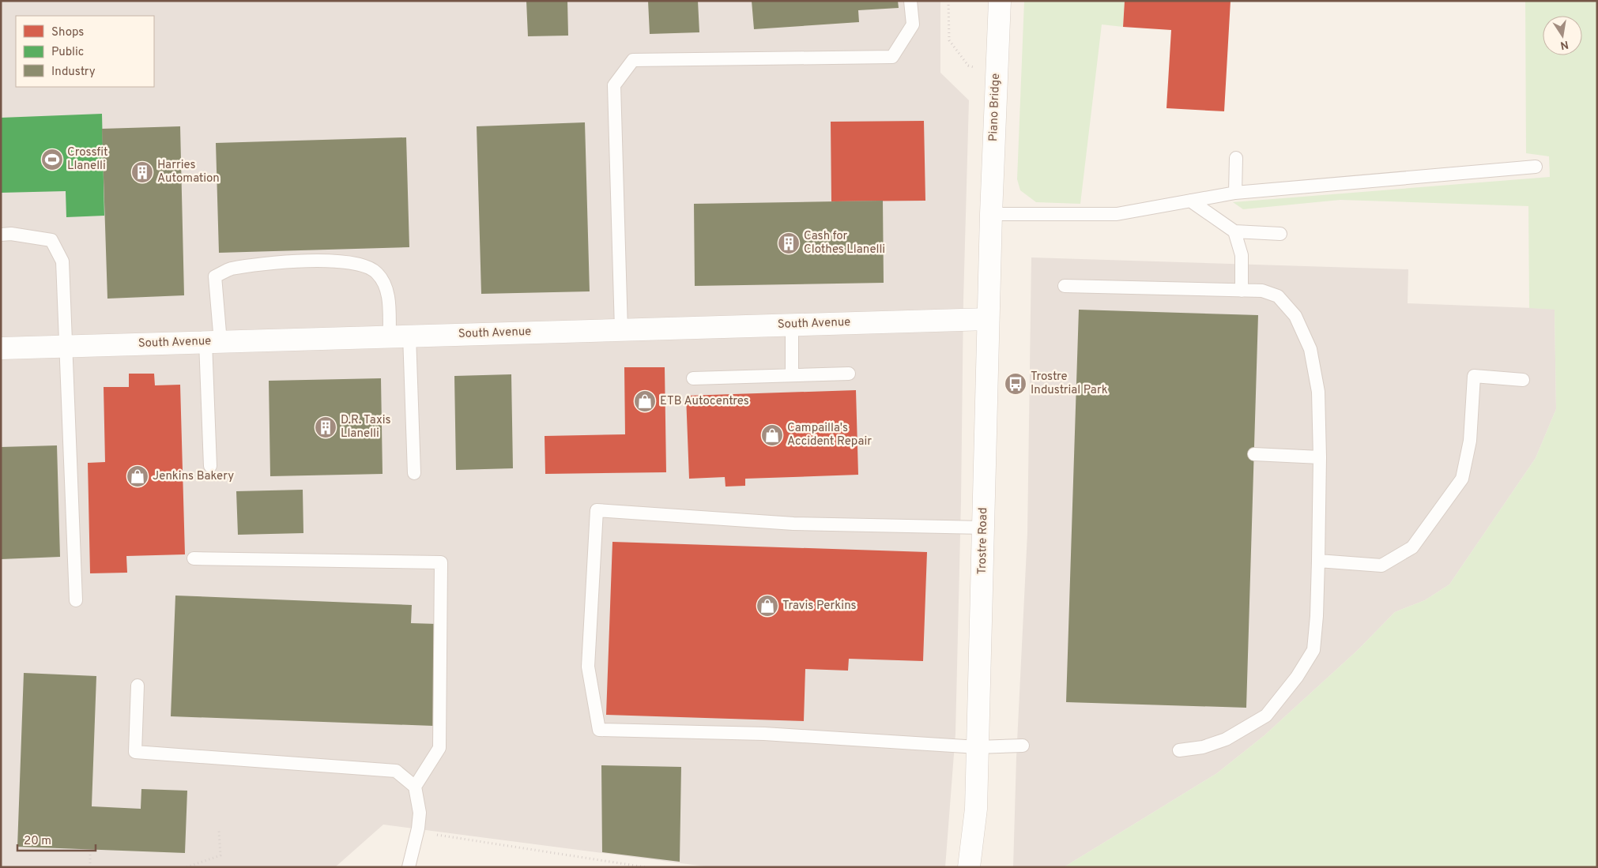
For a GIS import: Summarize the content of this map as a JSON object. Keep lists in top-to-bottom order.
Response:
{
  "streets": {
    "street": ["Piano Bridge", "South Avenue", "Trostre Road"]
  },
  "crossings": [
    ["Piano Bridge", "Trostre Road"],
    ["South Avenue", "Trostre Road"]
  ],
  "places": {
    "sports": ["Crossfit Llanelli"],
    "building": ["Harries Automation", "Cash for Clothes Llanelli", "D.R. Taxis Llanelli"],
    "bus stop": ["Trostre Industrial Park"],
    "shop": [
      "ETB Autocentres",
      "Campailla's Accident Repair",
      "Jenkins Bakery",
      "Travis Perkins"
    ]
  },
  "legend": ["Shops", "Public", "Industry"],
  "scale_bar": "20 m",
  "north": "bottom"
}
